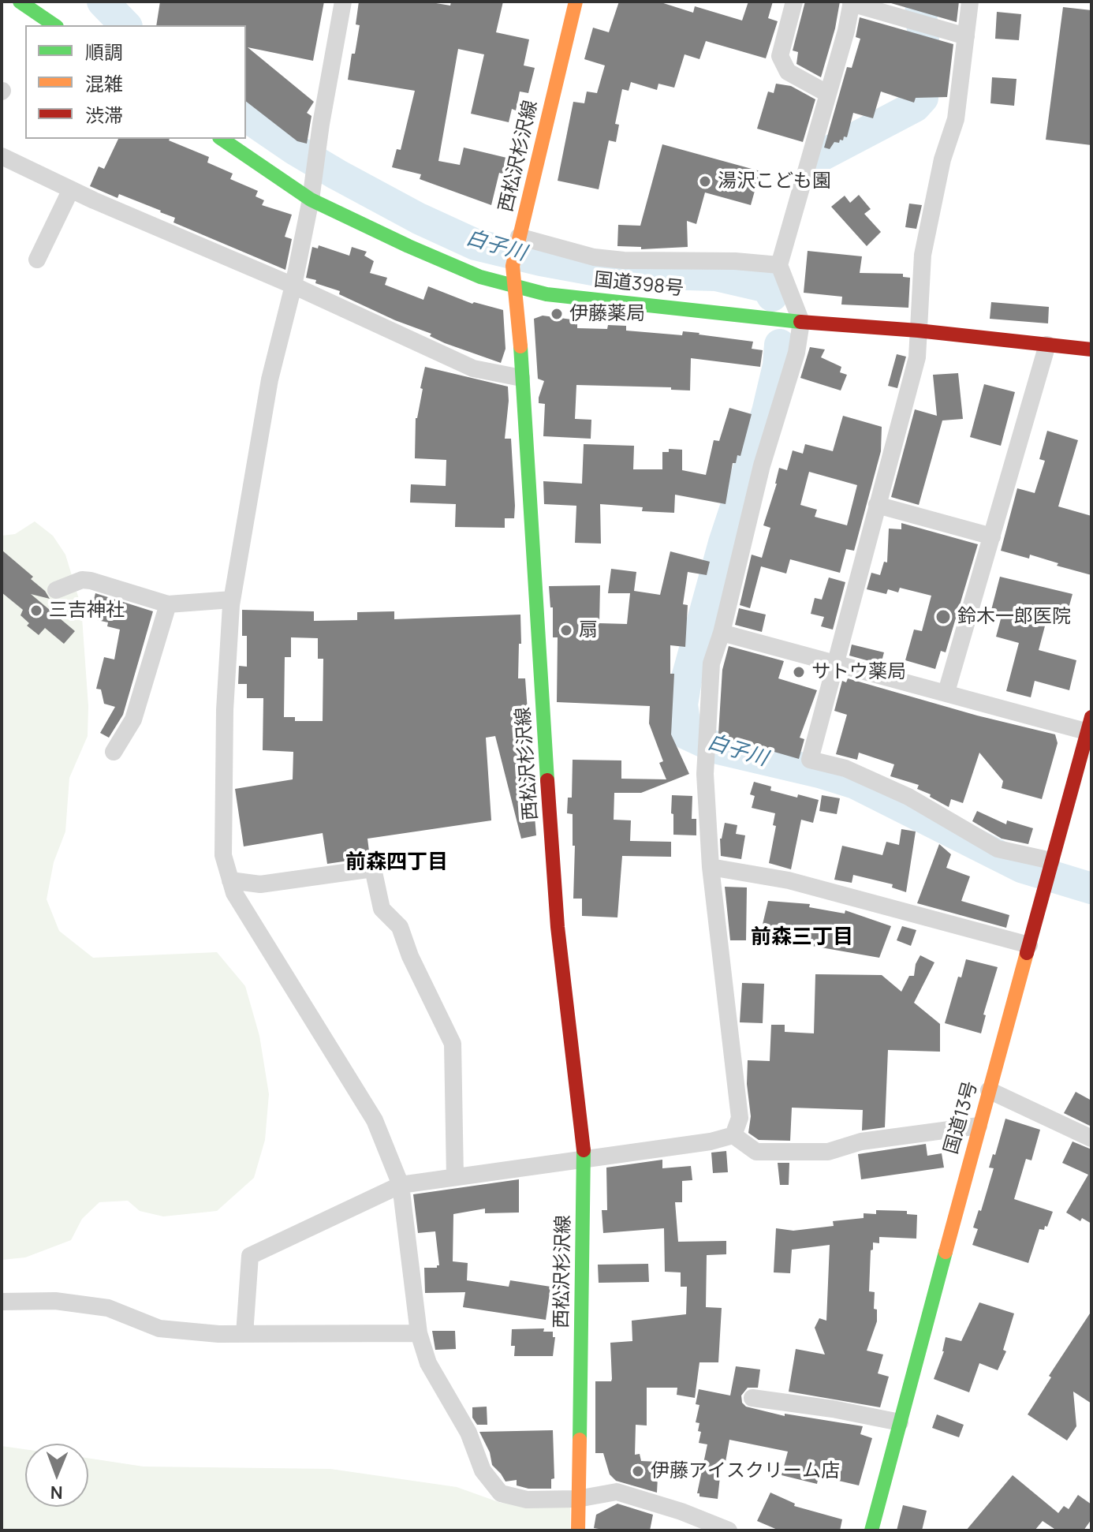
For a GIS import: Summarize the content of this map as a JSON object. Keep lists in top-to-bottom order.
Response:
{
  "streets": {
    "main road": ["西松沢杉沢線", "国道398号", "国道13号"]
  },
  "crossings": [
    ["西松沢杉沢線", "国道398号"]
  ],
  "districts": ["前森四丁目", "前森三丁目"],
  "water": ["白子川"],
  "places": [
    "湯沢こども園",
    "伊藤薬局",
    "三吉神社",
    "鈴木一郎医院",
    "扇",
    "サトウ薬局",
    "伊藤アイスクリーム店"
  ],
  "legend": ["順調", "混雑", "渋滞"],
  "north": "bottom"
}
